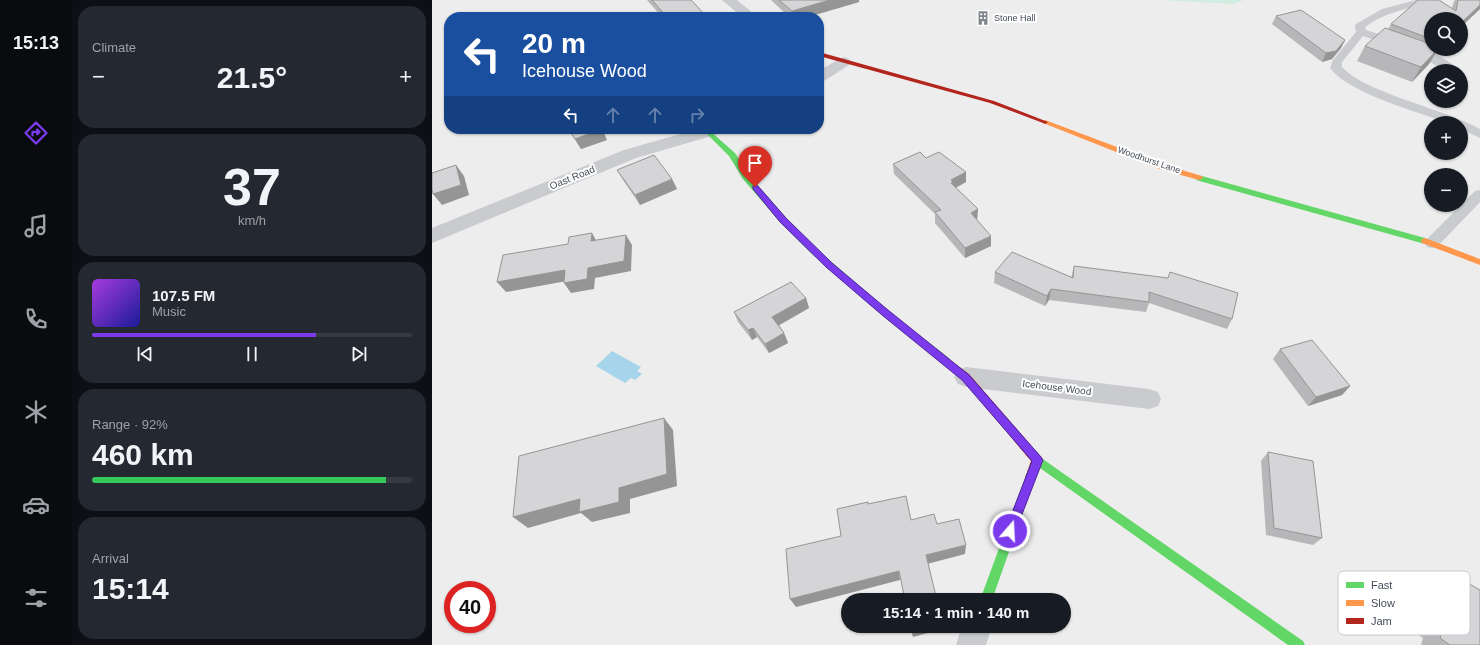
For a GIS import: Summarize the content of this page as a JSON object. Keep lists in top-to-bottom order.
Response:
{
  "streets": {
    "street": ["Woodhurst Lane", "Oast Road", "Icehouse Wood"]
  },
  "places": {
    "building": ["Stone Hall"]
  },
  "legend": ["Fast", "Slow", "Jam"],
  "page": {
    "tabs": "15:13",
    "tile": [
      "Climate",
      ["37", "km/h"],
      ["Range · 92%", "460 km"],
      ["Arrival", "15:14"]
    ],
    "map_buttons": ["+", "−"],
    "turn": ["20 m", "Icehouse Wood"],
    "heat": ["−", "21.5°", "+"],
    "song": ["107.5 FM", "Music"],
    "limit": "40",
    "trip": "15:14 · 1 min · 140 m"
  }
}
